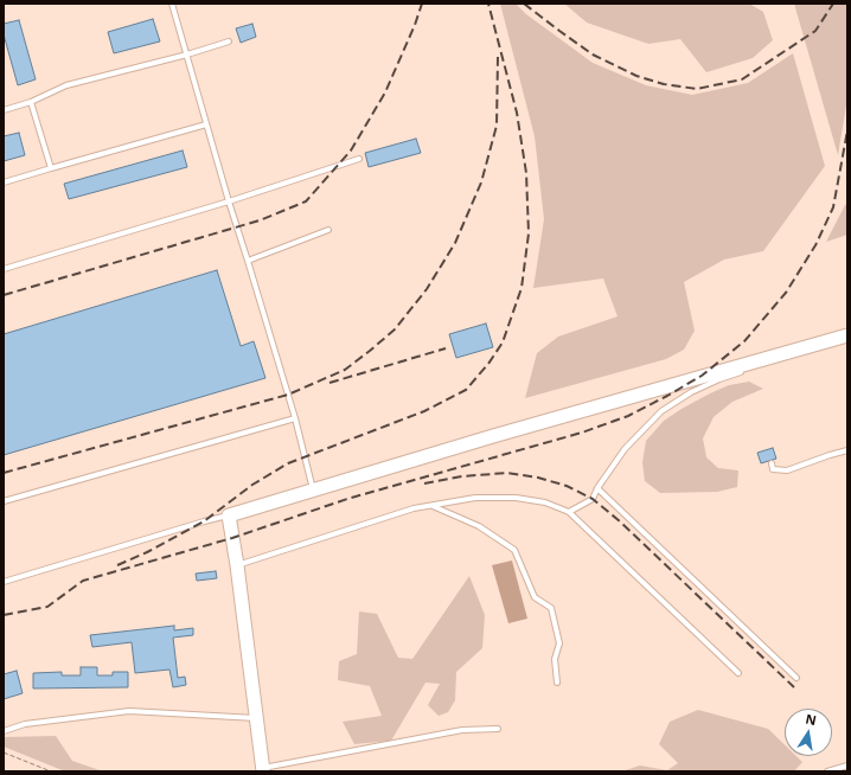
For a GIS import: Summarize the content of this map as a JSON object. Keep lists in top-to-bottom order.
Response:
{
  "north": "top"
}
